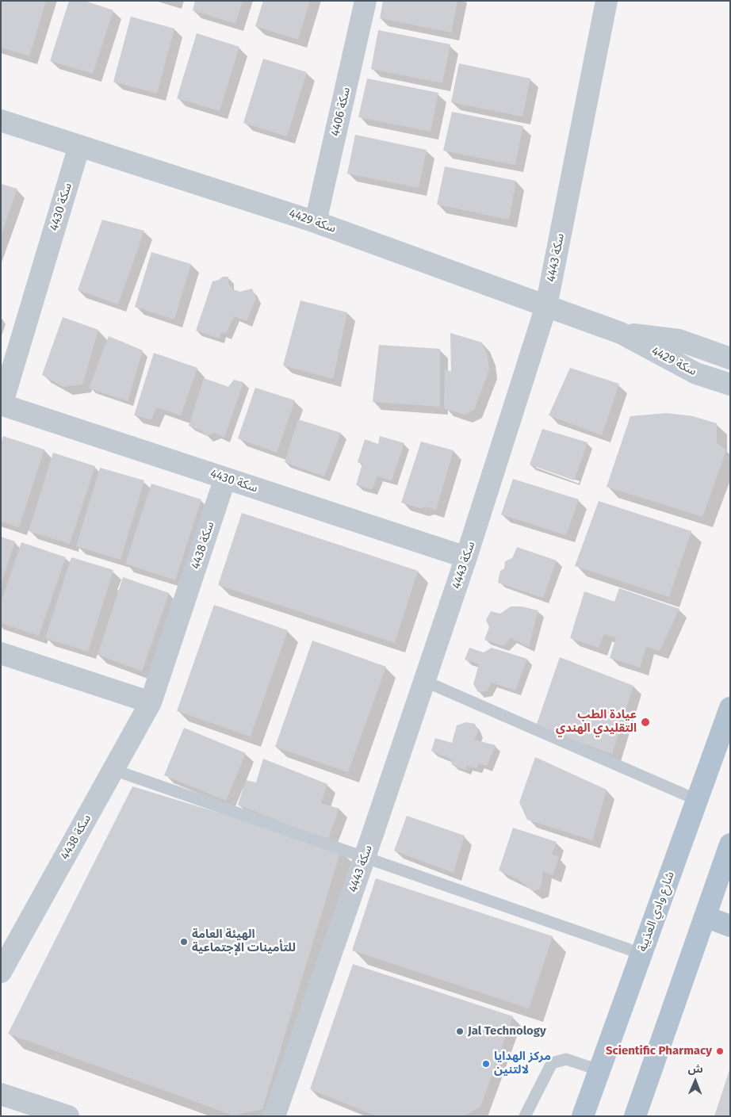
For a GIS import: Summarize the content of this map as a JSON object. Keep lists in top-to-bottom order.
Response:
{
  "streets": {
    "main road": ["شارع وادي العذيبة"],
    "street": [
      "سكة 4406",
      "سكة 4430",
      "سكة 4429",
      "سكة 4443",
      "سكة 4438"
    ]
  },
  "crossings": [
    ["سكة 4406", "سكة 4429"],
    ["سكة 4430", "سكة 4429"],
    ["سكة 4430", "سكة 4443"],
    ["سكة 4430", "سكة 4438"],
    ["سكة 4429", "سكة 4443"]
  ],
  "places": [
    "عيادة الطب التقليدي الهندي",
    "الهيئة العامة للتأمينات الإجتماعية",
    "Jal Technology",
    "Scientific Pharmacy",
    "مركز الهدايا لالتنين"
  ],
  "north": "top"
}
